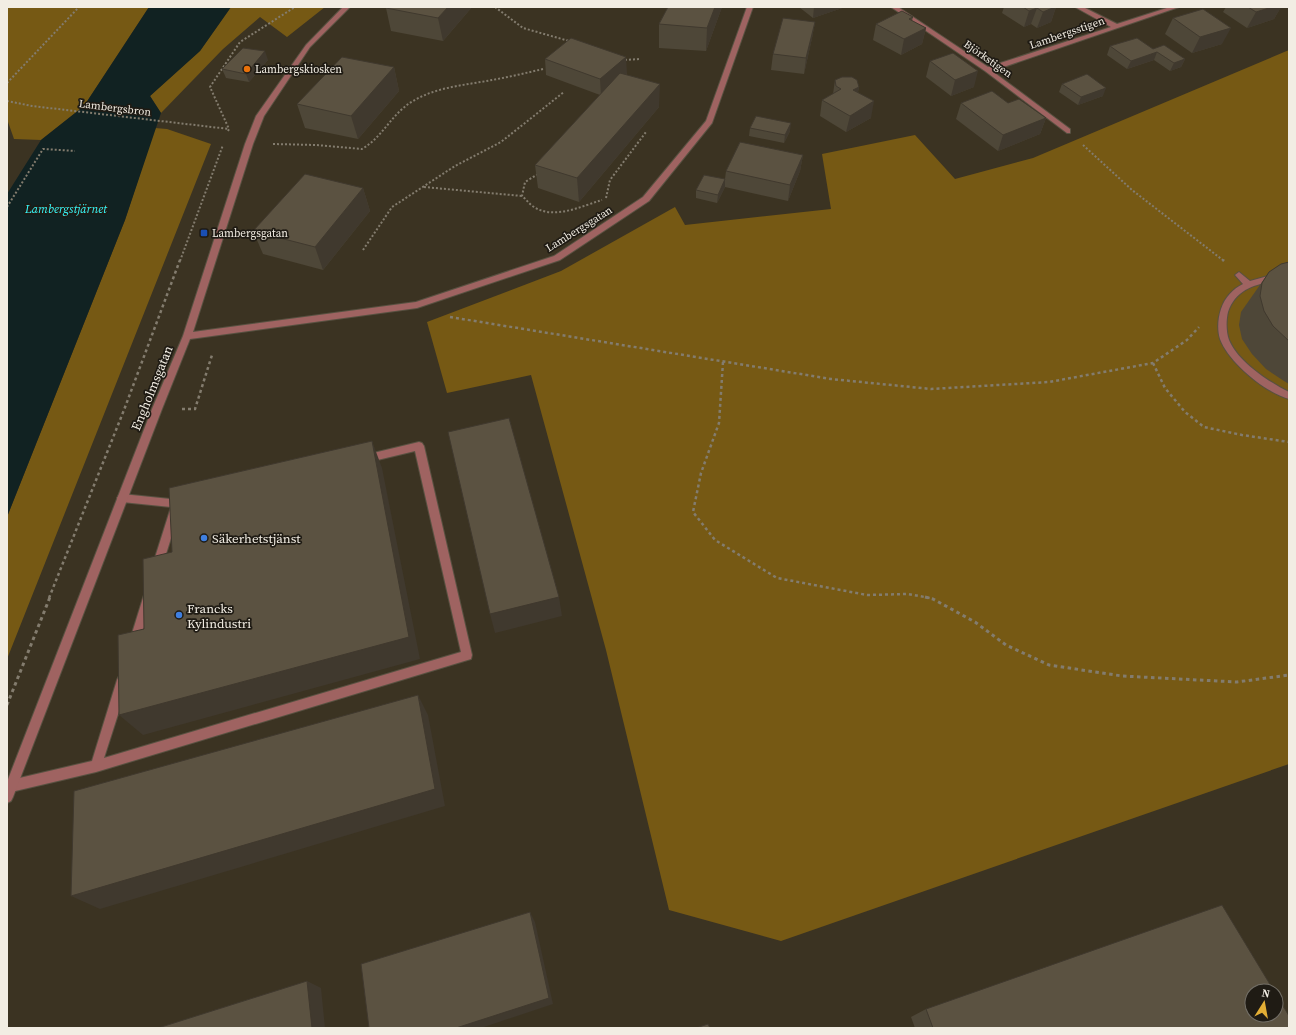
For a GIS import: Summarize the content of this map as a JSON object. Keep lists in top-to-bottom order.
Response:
{
  "streets": {
    "street": [
      "Lambergsstigen",
      "Björkstigen",
      "Lambergsgatan",
      "Engholmsgatan"
    ],
    "path": ["Lambergsbron"]
  },
  "crossings": [
    ["Lambergsstigen", "Björkstigen"],
    ["Lambergsgatan", "Engholmsgatan"]
  ],
  "water": ["Lambergstjärnet"],
  "places": {
    "other": ["Lambergskiosken", "Säkerhetstjänst", "Francks Kylindustri"],
    "transit": ["Lambergsgatan"]
  },
  "north": "top"
}
